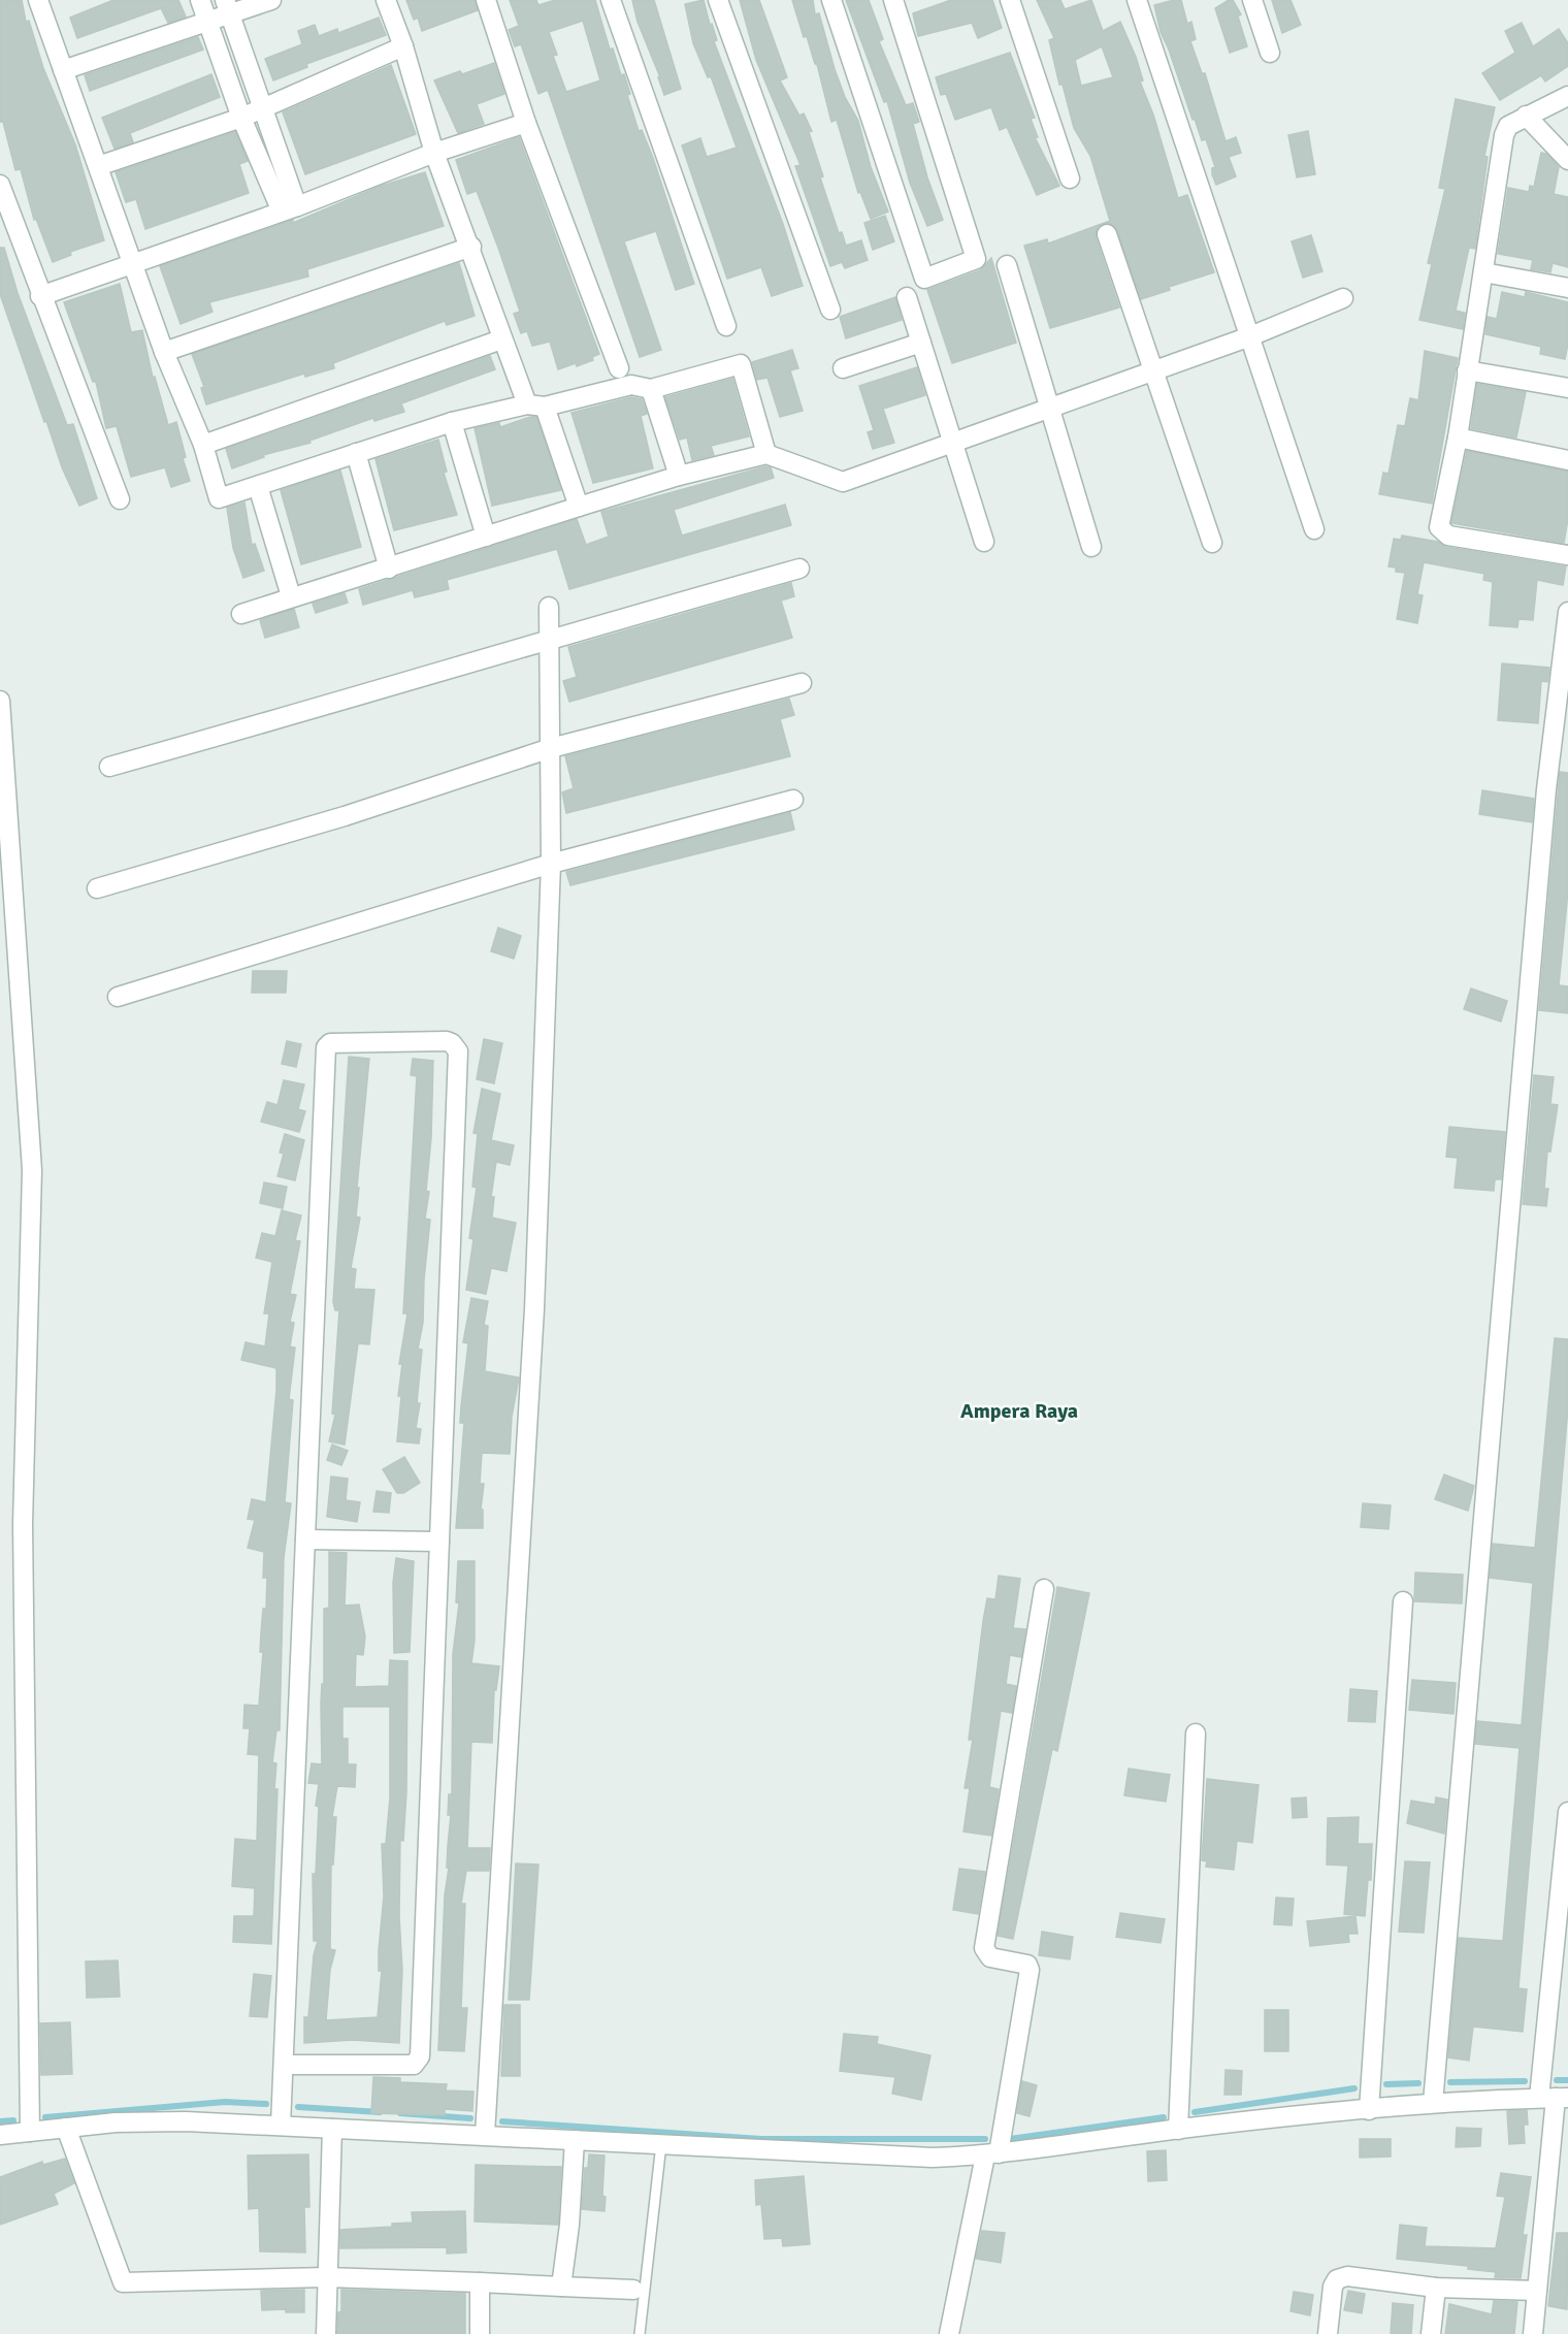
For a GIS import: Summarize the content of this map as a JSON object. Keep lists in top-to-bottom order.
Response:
{
  "districts": ["Ampera Raya"]
}
